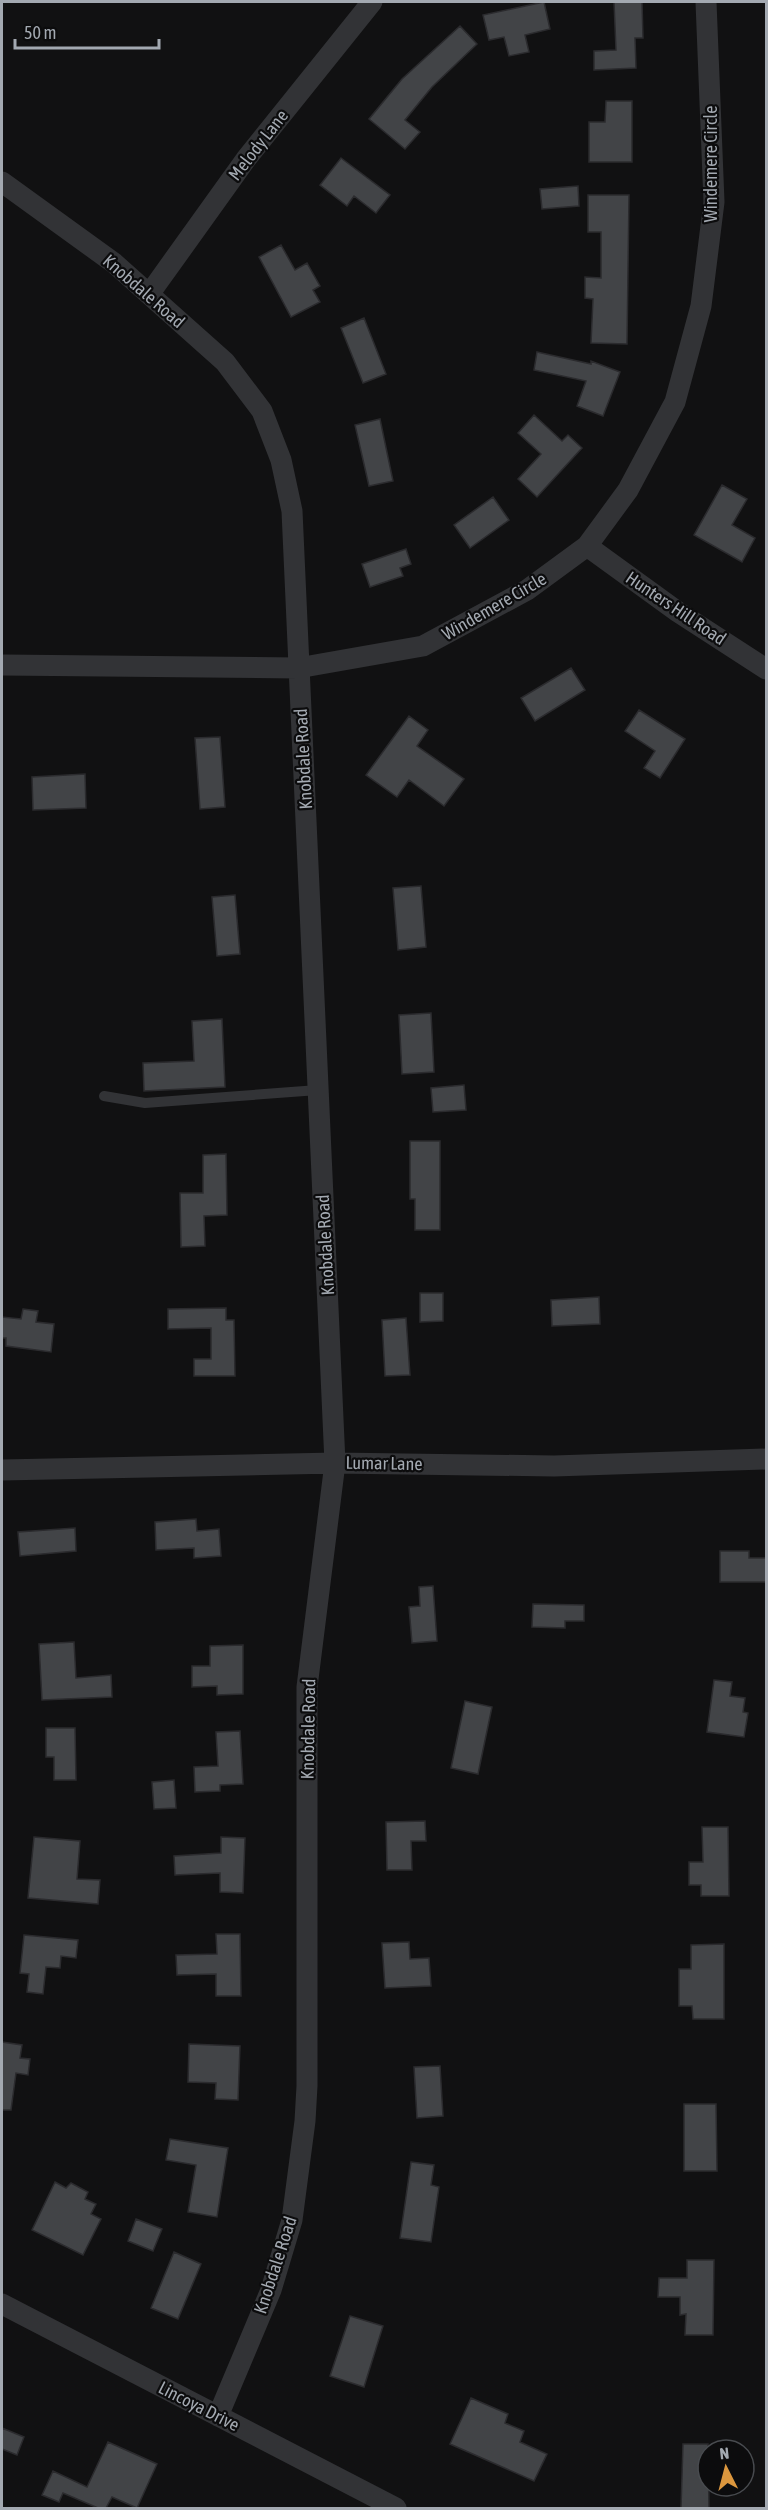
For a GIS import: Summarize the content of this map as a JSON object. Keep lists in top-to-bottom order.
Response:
{
  "streets": {
    "street": [
      "Melody Lane",
      "Windemere Circle",
      "Knobdale Road",
      "Hunters Hill Road",
      "Lumar Lane",
      "Lincoya Drive"
    ]
  },
  "crossings": [
    ["Melody Lane", "Knobdale Road"],
    ["Windemere Circle", "Knobdale Road"],
    ["Windemere Circle", "Hunters Hill Road"],
    ["Knobdale Road", "Lumar Lane"],
    ["Knobdale Road", "Lincoya Drive"]
  ],
  "scale_bar": "50 m",
  "north": "top"
}
